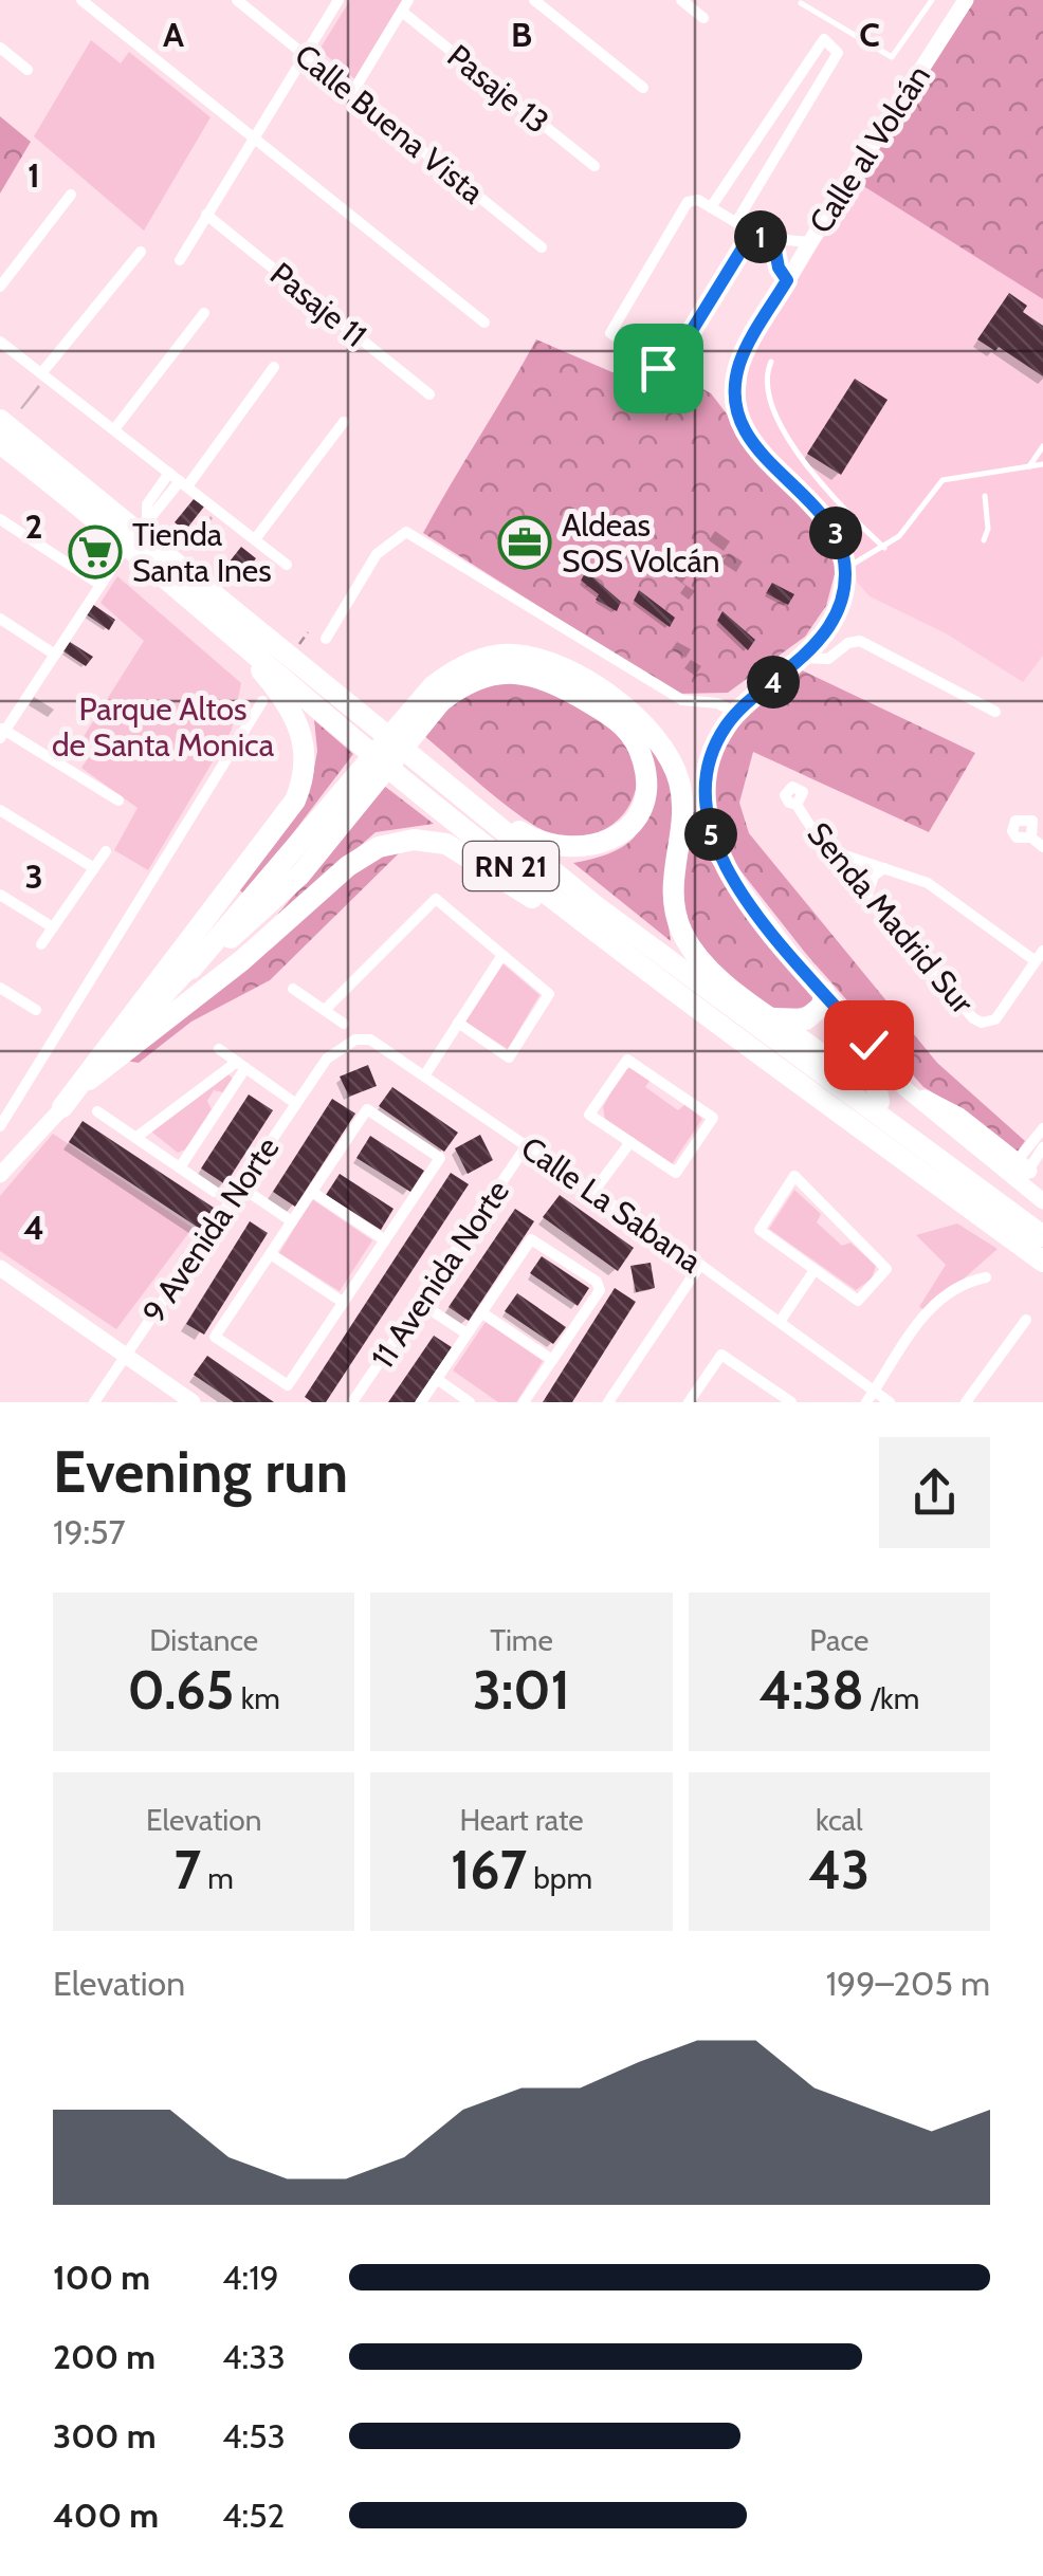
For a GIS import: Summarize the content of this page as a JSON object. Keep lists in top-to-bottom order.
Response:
{
  "streets": {
    "highway": ["RN 21"],
    "street": [
      "Pasaje 13",
      "Calle Buena Vista",
      "Calle al Volcán",
      "Pasaje 11",
      "Senda Madrid Sur",
      "Calle La Sabana",
      "9 Avenida Norte",
      "11 Avenida Norte"
    ]
  },
  "crossings": [
    ["Calle La Sabana", "9 Avenida Norte"],
    ["Calle La Sabana", "11 Avenida Norte"]
  ],
  "parks": ["Parque Altos de Santa Monica"],
  "places": {
    "office": ["Aldeas SOS Volcán"],
    "supermarket": ["Tienda Santa Ines"]
  },
  "page": {
    "pins": [
      "1",
      "3",
      "4",
      "5"
    ],
    "heading": ["Evening run", "19:57"],
    "stats": [
      ["Distance", "0.65 km"],
      ["Time", "3:01"],
      ["Pace", "4:38 /km"],
      ["Elevation", "7 m"],
      ["Heart rate", "167 bpm"],
      ["kcal", "43"]
    ],
    "chart": ["Elevation", "199–205 m"],
    "list": [
      {
        "name": "100 m",
        "note": "4:19"
      },
      {
        "name": "200 m",
        "note": "4:33"
      },
      {
        "name": "300 m",
        "note": "4:53"
      },
      {
        "name": "400 m",
        "note": "4:52"
      }
    ]
  },
  "grid": {
    "columns": ["A", "B", "C"],
    "rows": [
      "1",
      "2",
      "3",
      "4"
    ]
  }
}
